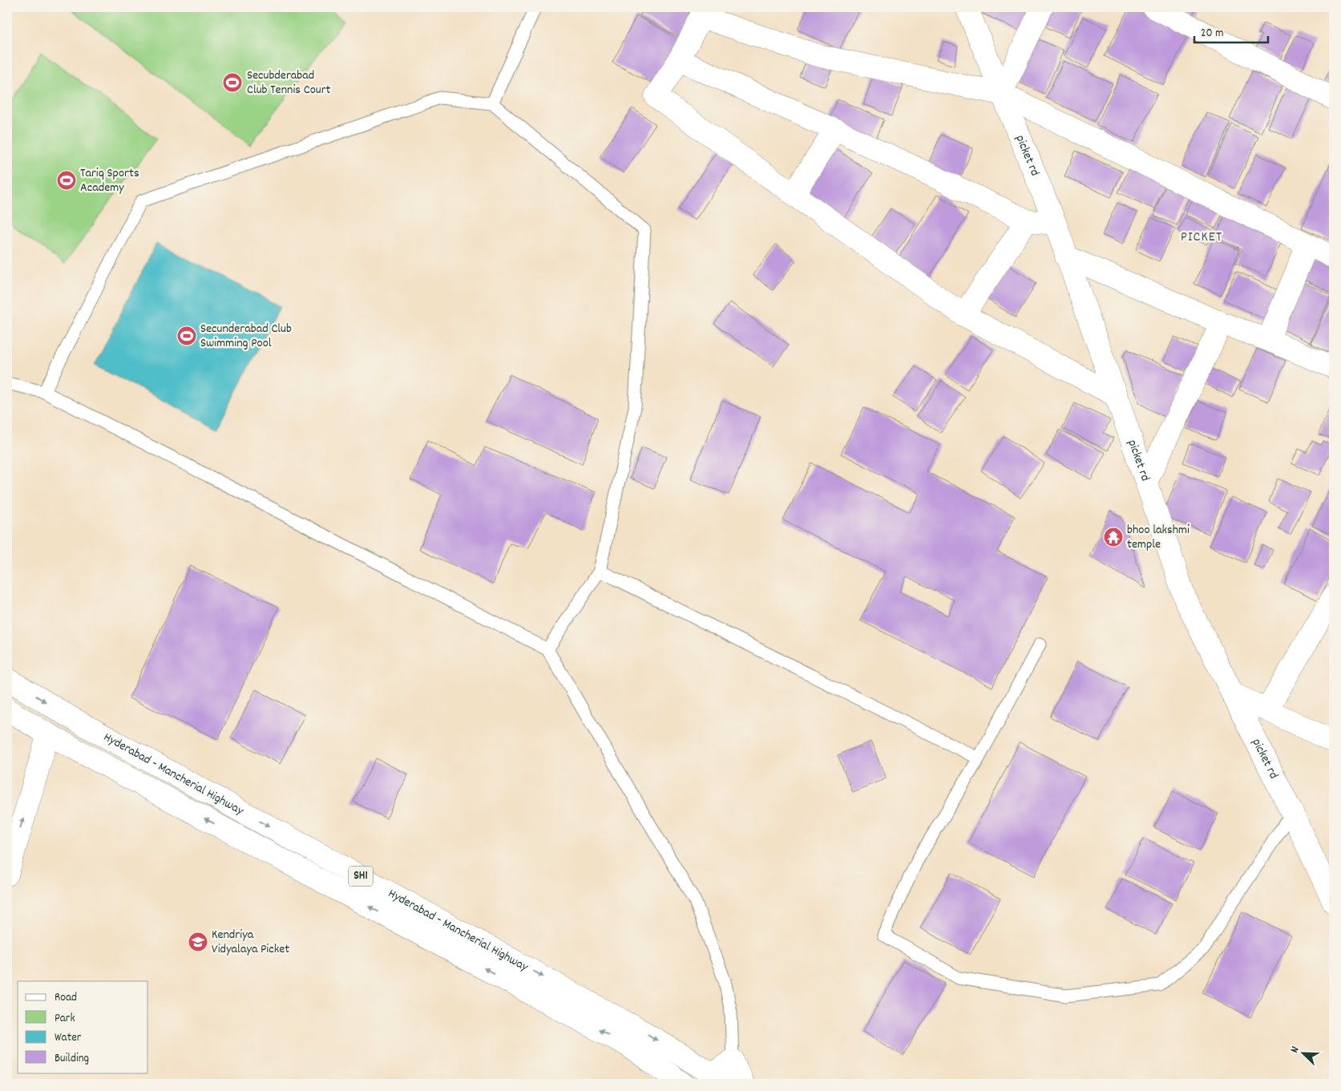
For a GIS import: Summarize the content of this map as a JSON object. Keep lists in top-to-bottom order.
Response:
{
  "streets": {
    "street": ["picket rd", "Hyderabad - Mancherial Highway", "SH1"]
  },
  "districts": ["PICKET"],
  "places": {
    "sports": ["Secubderabad Club Tennis Court", "Tariq Sports Academy", "Secunderabad Club Swimming Pool"],
    "temple": ["bhoo lakshmi temple"],
    "school or university": ["Kendriya Vidyalaya Picket"]
  },
  "legend": [
    "Road",
    "Park",
    "Water",
    "Building"
  ],
  "scale_bar": "20 m",
  "north": "top left"
}
